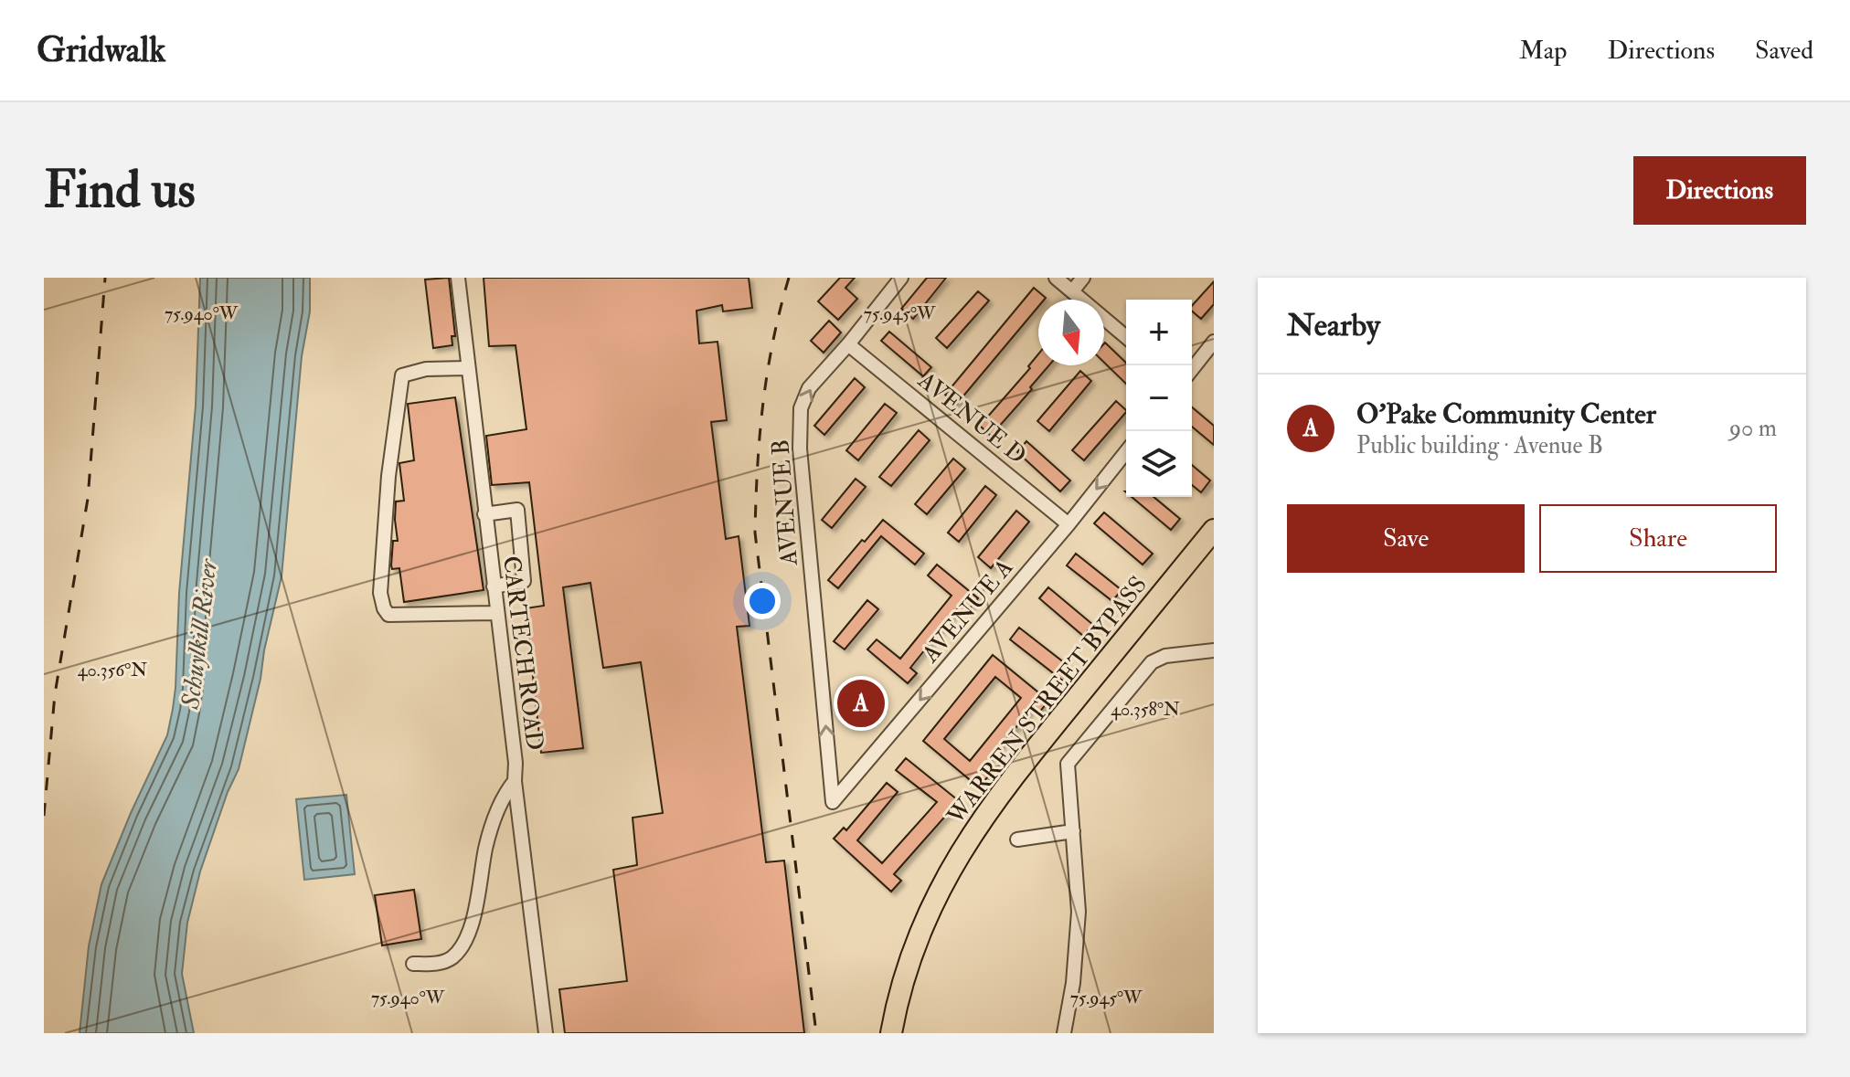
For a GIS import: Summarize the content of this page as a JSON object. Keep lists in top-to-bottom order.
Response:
{
  "streets": {
    "highway": ["WARREN STREET BYPASS"],
    "street": [
      "AVENUE D",
      "AVENUE B",
      "AVENUE A",
      "CARTECH ROAD"
    ]
  },
  "crossings": [
    ["AVENUE D", "AVENUE B"],
    ["AVENUE D", "AVENUE A"],
    ["AVENUE B", "AVENUE A"]
  ],
  "one_way": ["AVENUE B", "AVENUE A"],
  "water": ["Schuylkill River"],
  "north": "bottom",
  "page": {
    "header": "Gridwalk",
    "nav": ["Map", "Directions", "Saved"],
    "buttons": [
      "Directions",
      ["Save", "Share"]
    ],
    "title": "Find us",
    "heading": "Nearby",
    "map_buttons": ["+", "−"],
    "list": [
      {
        "mark": "A",
        "name": "O’Pake Community Center",
        "note": "Public building · Avenue B",
        "value": "90 m"
      }
    ],
    "pins": "A"
  },
  "coordinates": [
    "75.940°W",
    "75.945°W",
    "40.356°N",
    "40.358°N"
  ]
}
